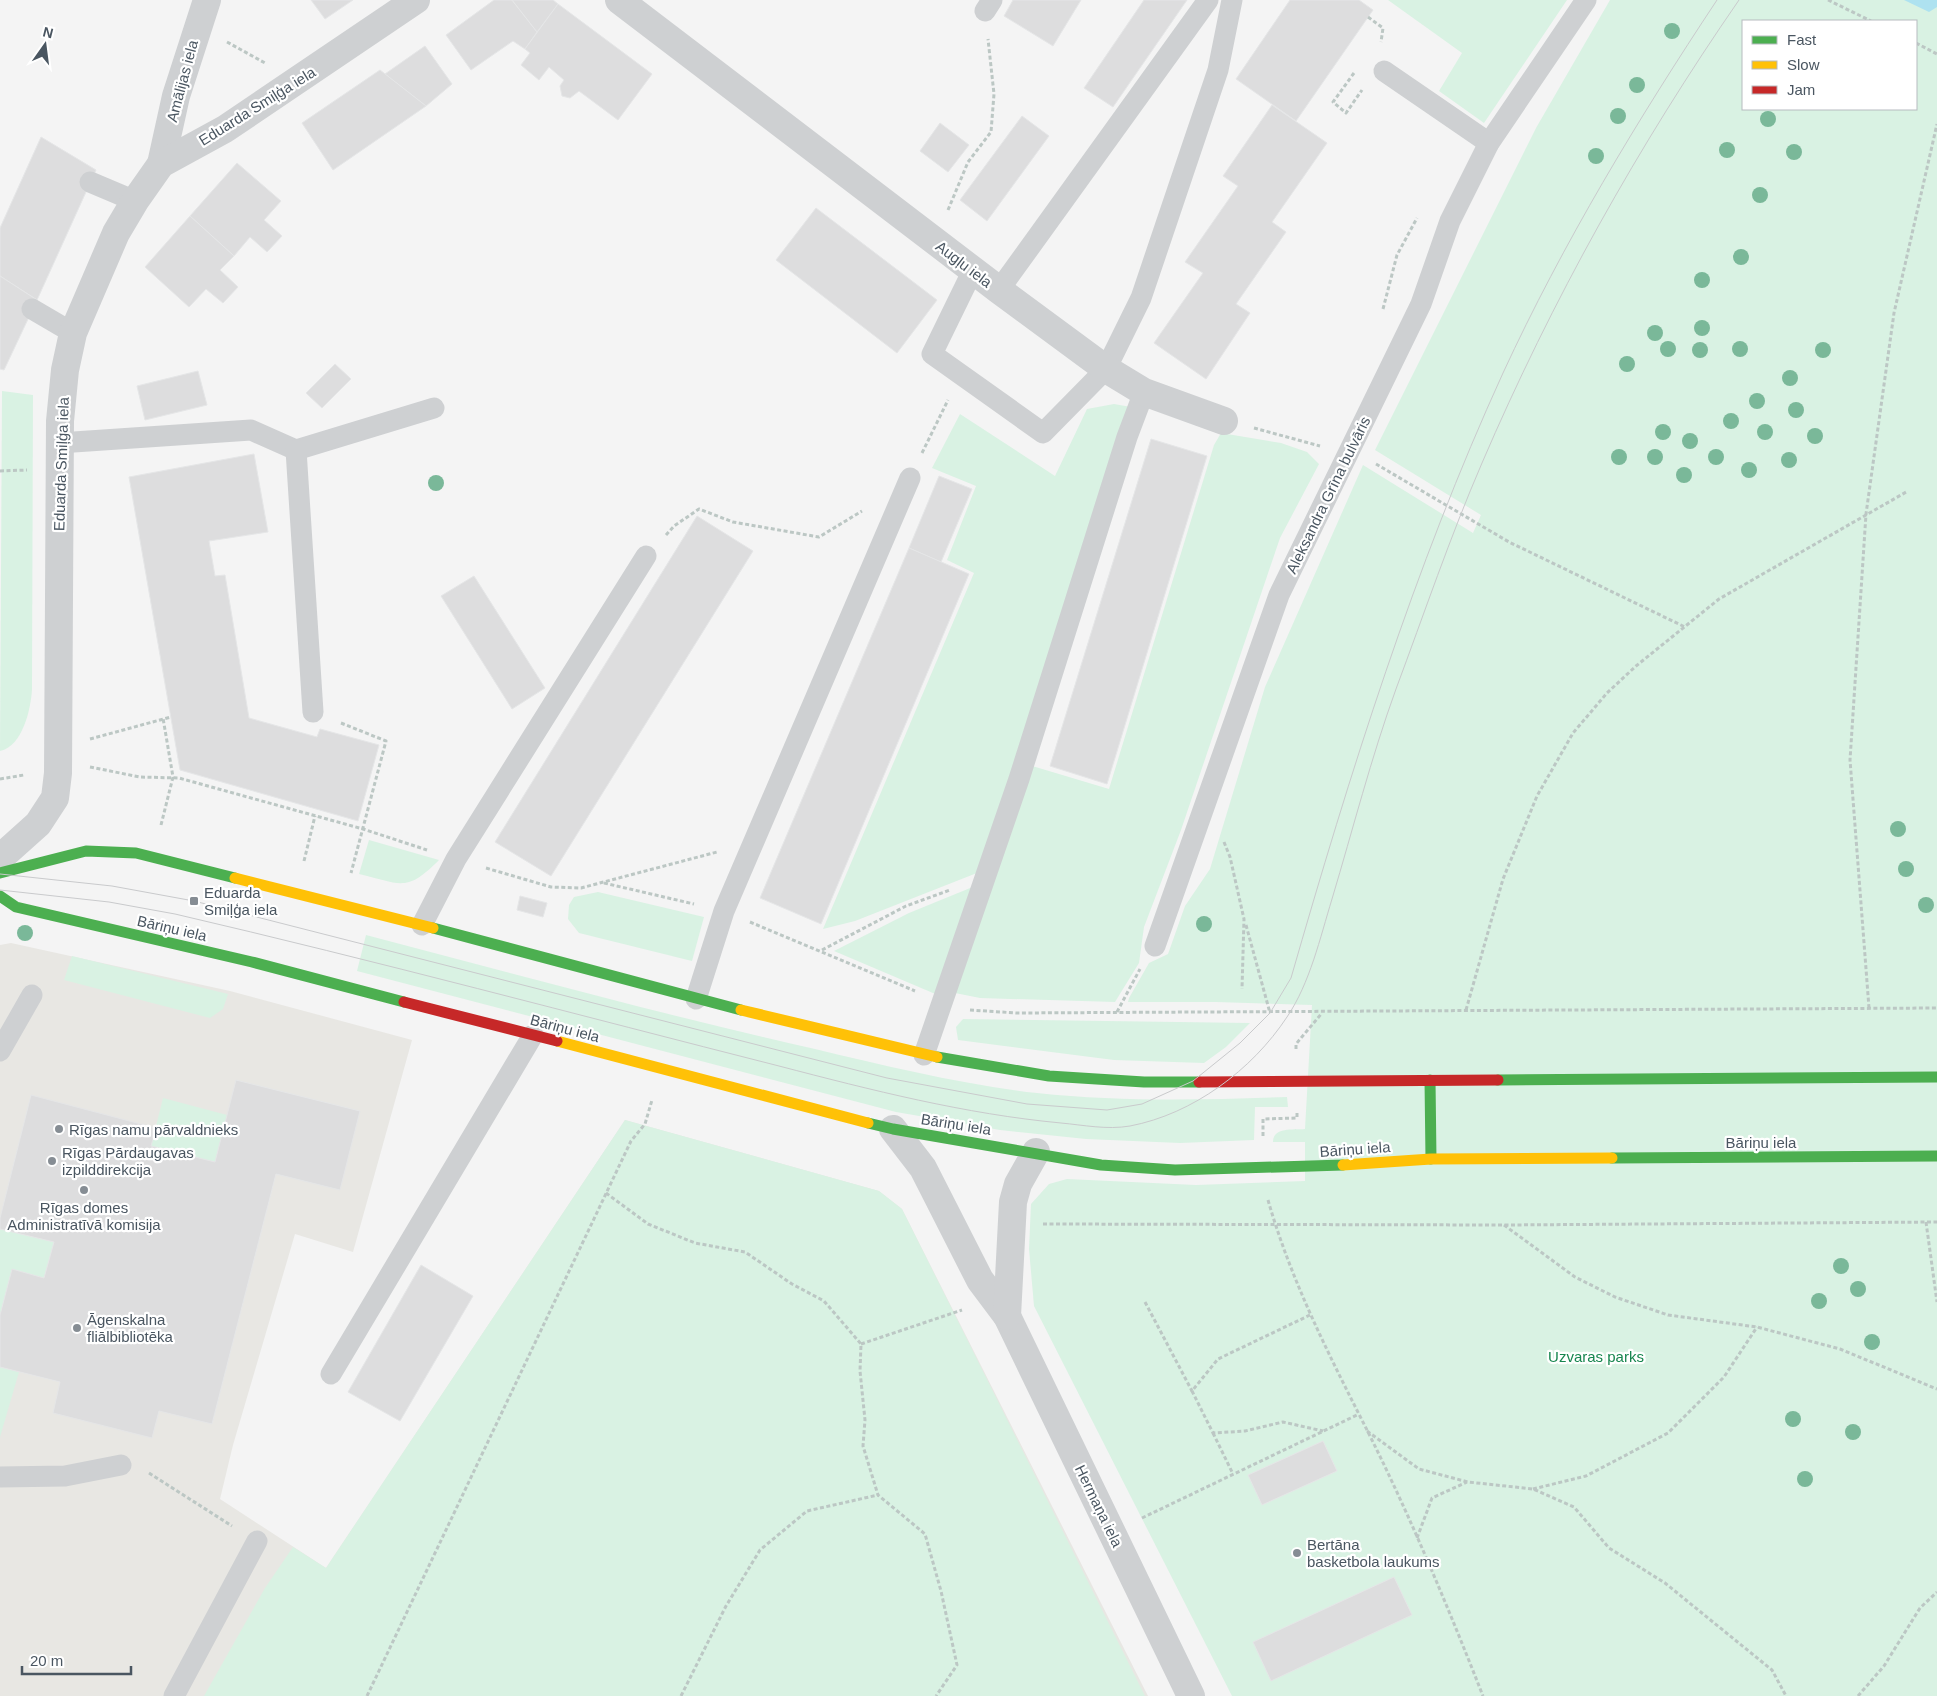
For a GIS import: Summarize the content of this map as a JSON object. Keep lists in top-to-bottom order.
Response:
{
  "streets": {
    "street": [
      "Amālijas iela",
      "Eduarda Smiļģa iela",
      "Augļu iela",
      "Bāriņu iela",
      "Hermaņa iela"
    ],
    "lane": ["Aleksandra Grīna bulvāris"]
  },
  "crossings": [
    ["Amālijas iela", "Eduarda Smiļģa iela"],
    ["Bāriņu iela", "Hermaņa iela"]
  ],
  "parks": ["Uzvaras parks"],
  "places": {
    "transit": ["Eduarda Smiļģa iela"],
    "other": [
      "Rīgas namu pārvaldnieks",
      "Rīgas Pārdaugavas izpilddirekcija",
      "Rīgas domes Administratīvā komisija",
      "Āgenskalna fliālbibliotēka",
      "Bertāna basketbola laukums"
    ]
  },
  "legend": ["Fast", "Slow", "Jam"],
  "scale_bar": "20 m",
  "north": "top"
}
